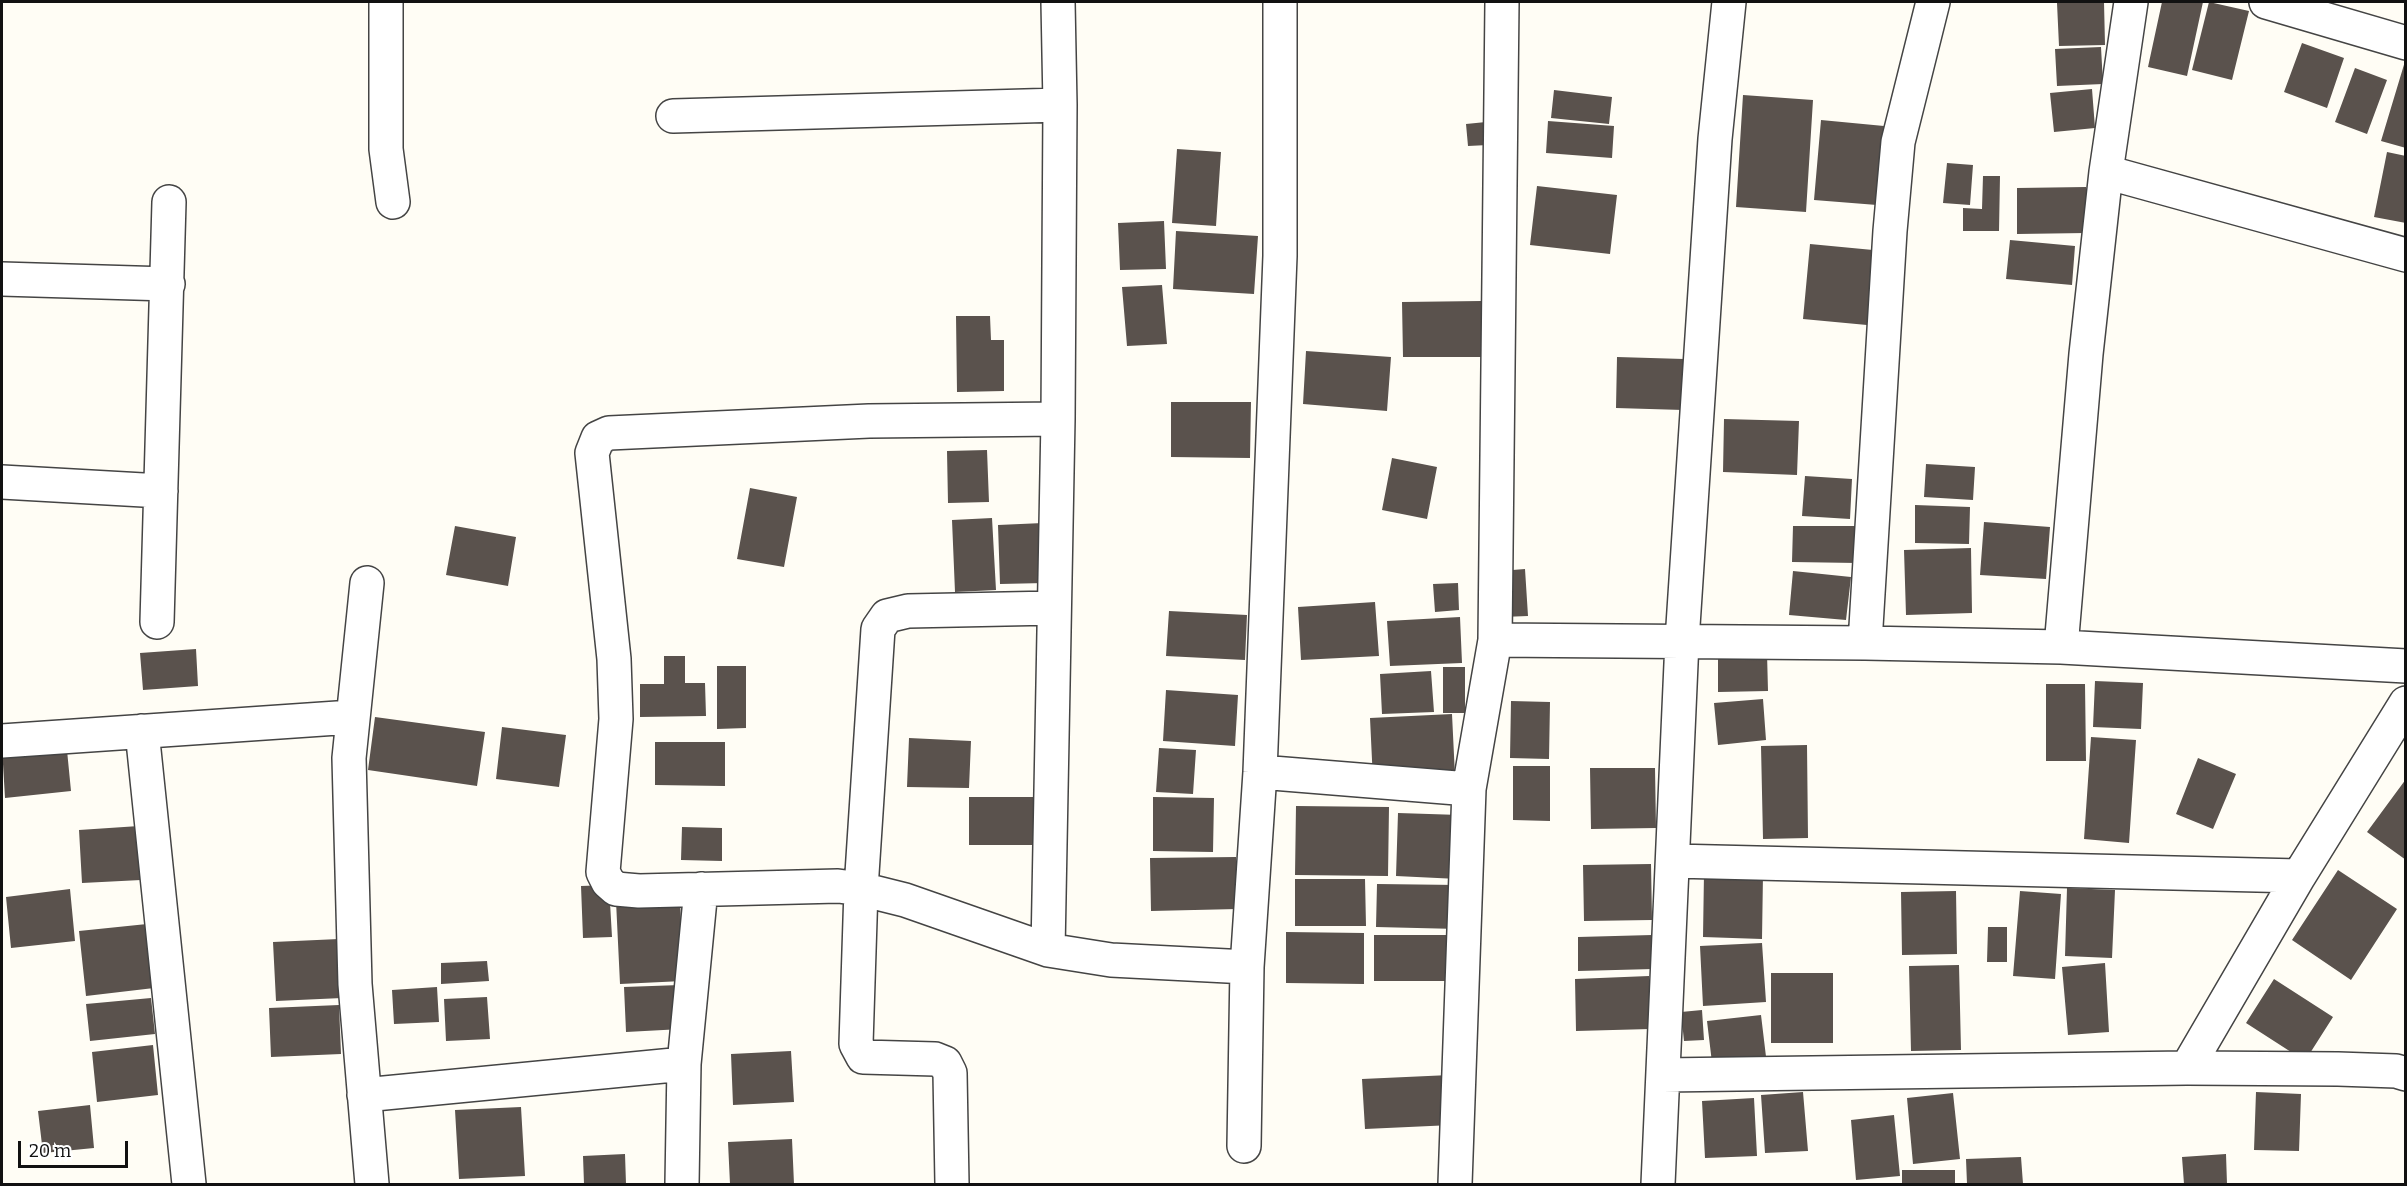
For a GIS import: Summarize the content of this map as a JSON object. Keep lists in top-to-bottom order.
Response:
{
  "scale_bar": "20 m"
}
